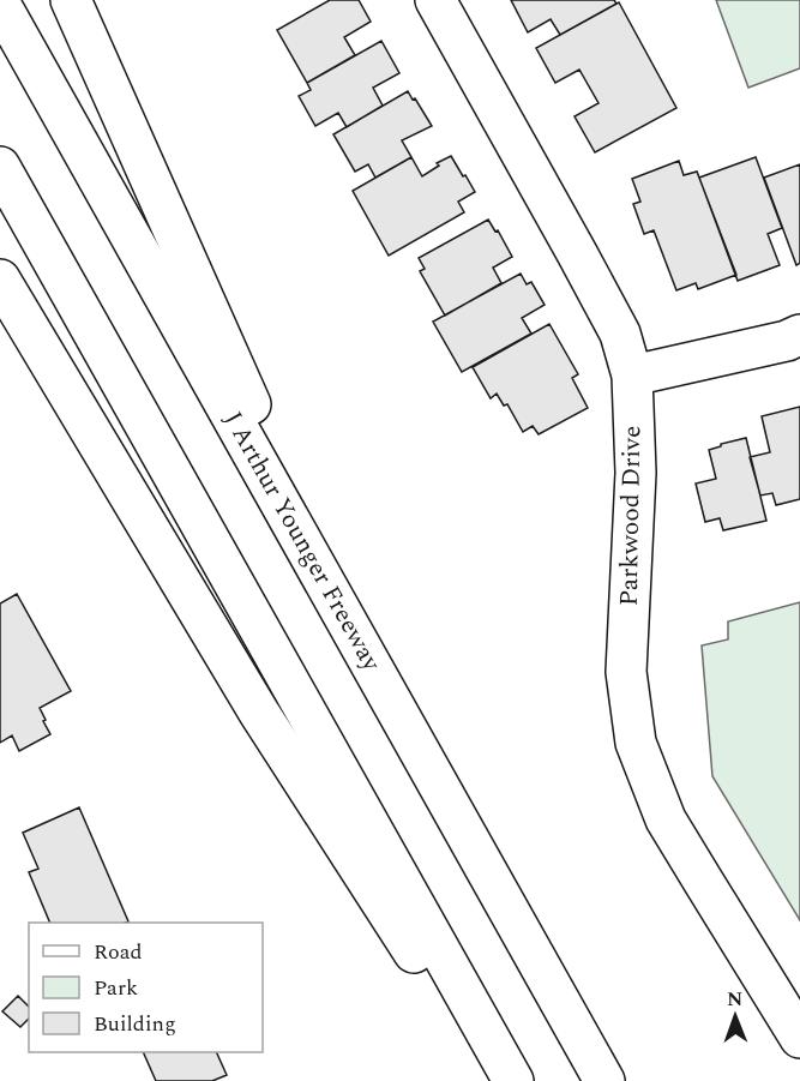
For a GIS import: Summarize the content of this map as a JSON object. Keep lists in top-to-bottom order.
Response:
{
  "streets": {
    "main road": ["Parkwood Drive", "J Arthur Younger Freeway"]
  },
  "legend": ["Road", "Park", "Building"],
  "north": "top"
}
